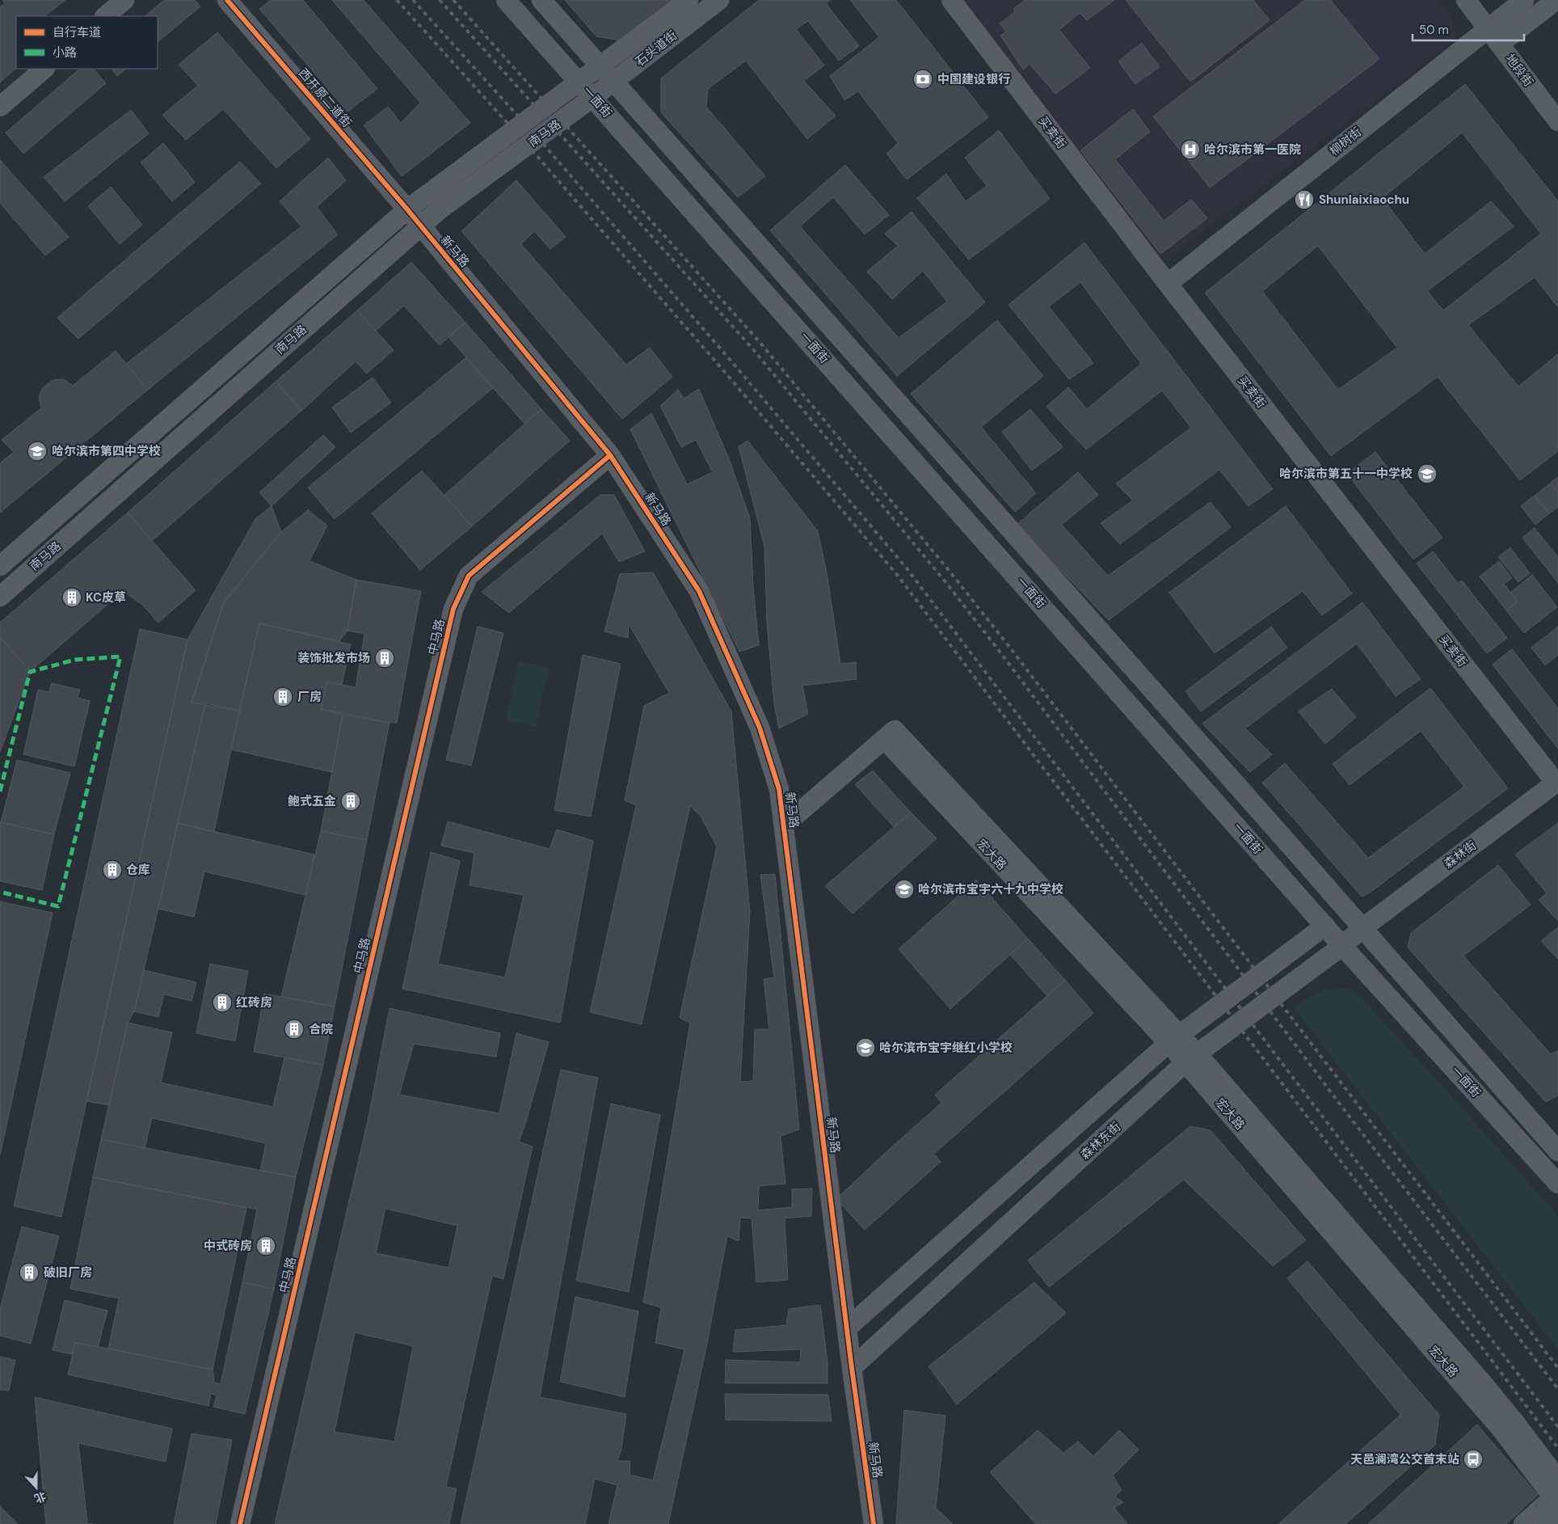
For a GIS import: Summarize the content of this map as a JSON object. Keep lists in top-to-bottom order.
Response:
{
  "streets": {
    "main road": [
      "石头道街",
      "地段街",
      "西开原二道街",
      "一面街",
      "买卖街",
      "南马路",
      "柳树街",
      "新马路",
      "中马路",
      "宏大路",
      "森林街",
      "森林东街"
    ]
  },
  "crossings": [
    ["石头道街", "一面街"],
    ["石头道街", "南马路"],
    ["地段街", "柳树街"],
    ["西开原二道街", "南马路"],
    ["西开原二道街", "新马路"],
    ["一面街", "南马路"],
    ["一面街", "森林街"],
    ["一面街", "森林东街"],
    ["买卖街", "柳树街"],
    ["买卖街", "森林街"],
    ["南马路", "新马路"],
    ["新马路", "中马路"],
    ["新马路", "宏大路"],
    ["新马路", "森林东街"],
    ["宏大路", "森林东街"],
    ["森林街", "森林东街"]
  ],
  "places": {
    "bank": ["中国建设银行"],
    "hospital": ["哈尔滨市第一医院"],
    "restaurant": ["Shunlaixiaochu"],
    "school or university": [
      "哈尔滨市第四中学校",
      "哈尔滨市第五十一中学校",
      "哈尔滨市宝宇六十九中学校",
      "哈尔滨市宝宇继红小学校"
    ],
    "building": [
      "KC皮草",
      "装饰批发市场",
      "厂房",
      "鲍式五金",
      "仓库",
      "红砖房",
      "合院",
      "中式砖房",
      "破旧厂房"
    ],
    "bus stop": ["天邑澜湾公交首末站"]
  },
  "legend": ["自行车道", "小路"],
  "scale_bar": "50 m",
  "north": "bottom"
}
